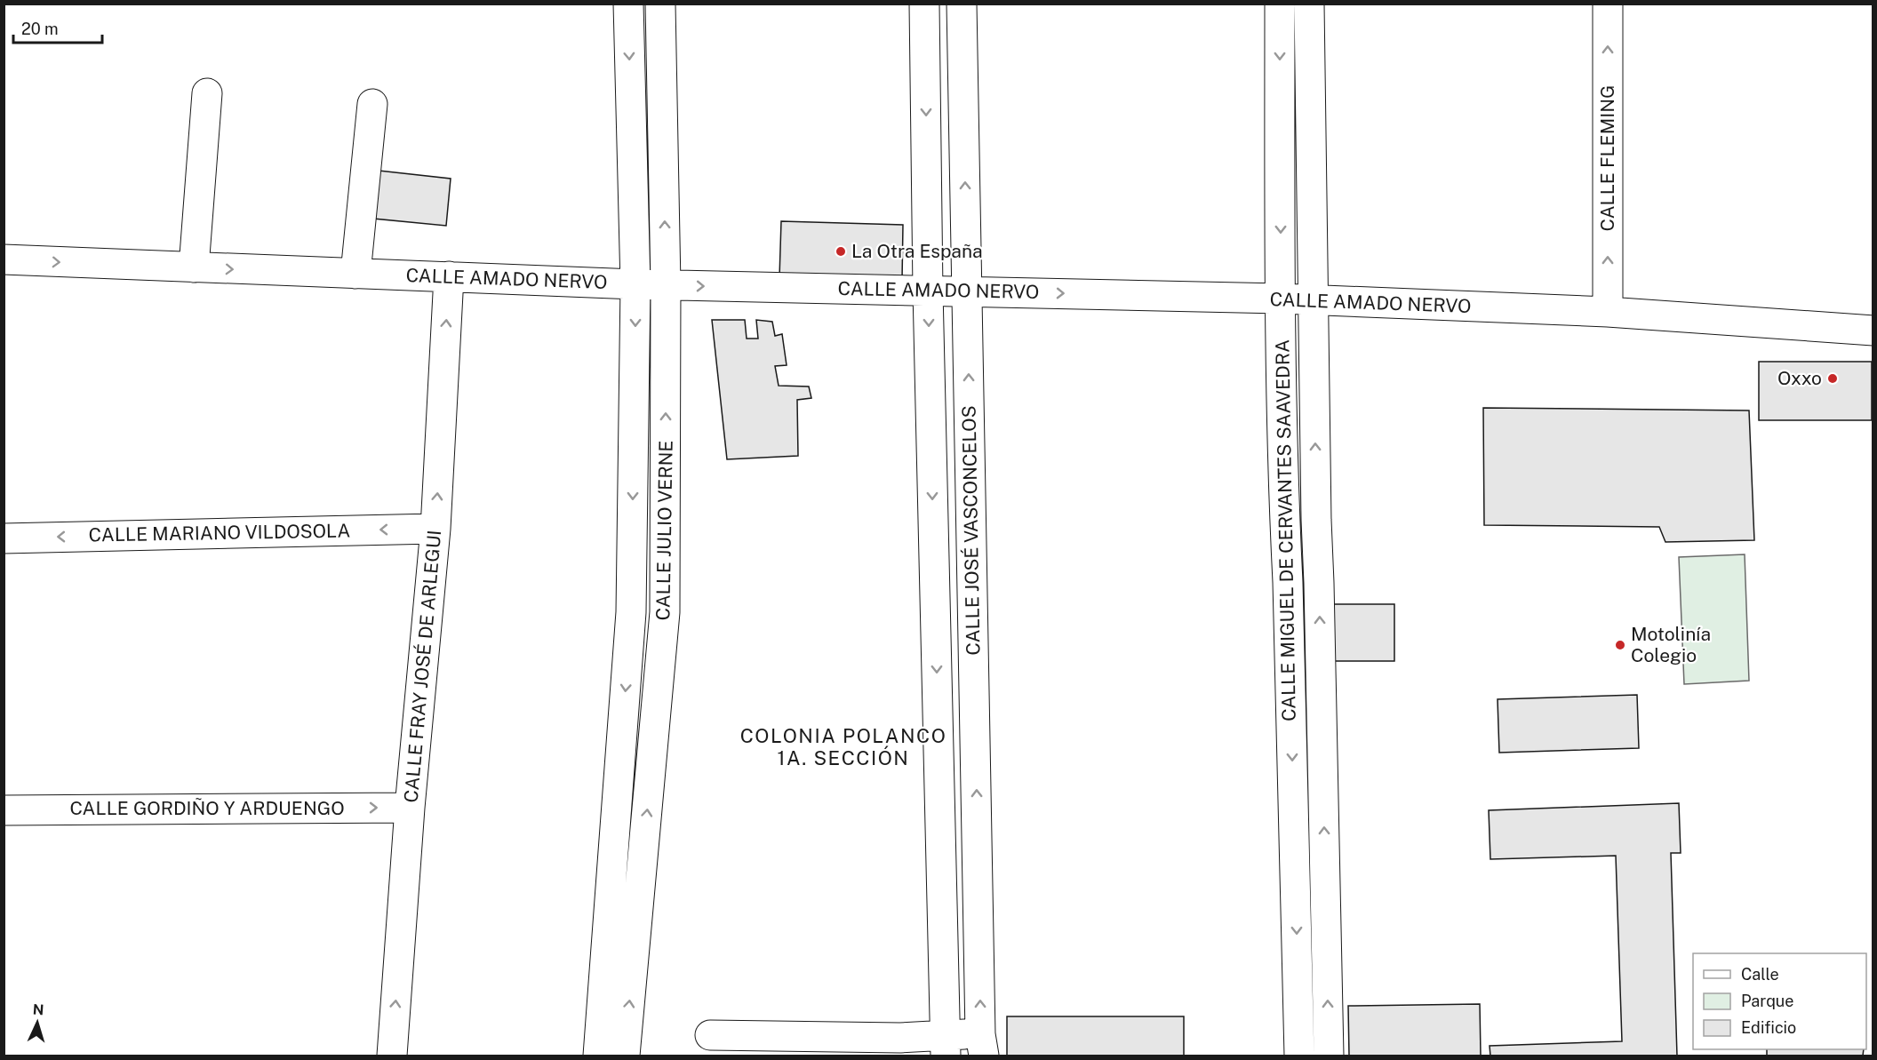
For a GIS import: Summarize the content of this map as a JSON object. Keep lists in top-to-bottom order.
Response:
{
  "streets": {
    "street": [
      "CALLE FLEMING",
      "CALLE AMADO NERVO",
      "CALLE JULIO VERNE",
      "CALLE JOSÉ VASCONCELOS",
      "CALLE MIGUEL DE CERVANTES SAAVEDRA",
      "CALLE MARIANO VILDOSOLA",
      "CALLE FRAY JOSÉ DE ARLEGUI",
      "CALLE GORDIÑO Y ARDUENGO"
    ]
  },
  "crossings": [
    ["CALLE FLEMING", "CALLE AMADO NERVO"],
    ["CALLE AMADO NERVO", "CALLE JULIO VERNE"],
    ["CALLE AMADO NERVO", "CALLE JOSÉ VASCONCELOS"],
    ["CALLE AMADO NERVO", "CALLE MIGUEL DE CERVANTES SAAVEDRA"],
    ["CALLE AMADO NERVO", "CALLE FRAY JOSÉ DE ARLEGUI"],
    ["CALLE MARIANO VILDOSOLA", "CALLE FRAY JOSÉ DE ARLEGUI"],
    ["CALLE FRAY JOSÉ DE ARLEGUI", "CALLE GORDIÑO Y ARDUENGO"]
  ],
  "one_way": [
    "CALLE FLEMING",
    "CALLE AMADO NERVO",
    "CALLE MARIANO VILDOSOLA",
    "CALLE FRAY JOSÉ DE ARLEGUI",
    "CALLE GORDIÑO Y ARDUENGO"
  ],
  "districts": ["COLONIA POLANCO 1A. SECCIÓN"],
  "places": ["La Otra España", "Oxxo", "Motolinía Colegio"],
  "legend": ["Calle", "Parque", "Edificio"],
  "scale_bar": "20 m",
  "north": "top"
}
